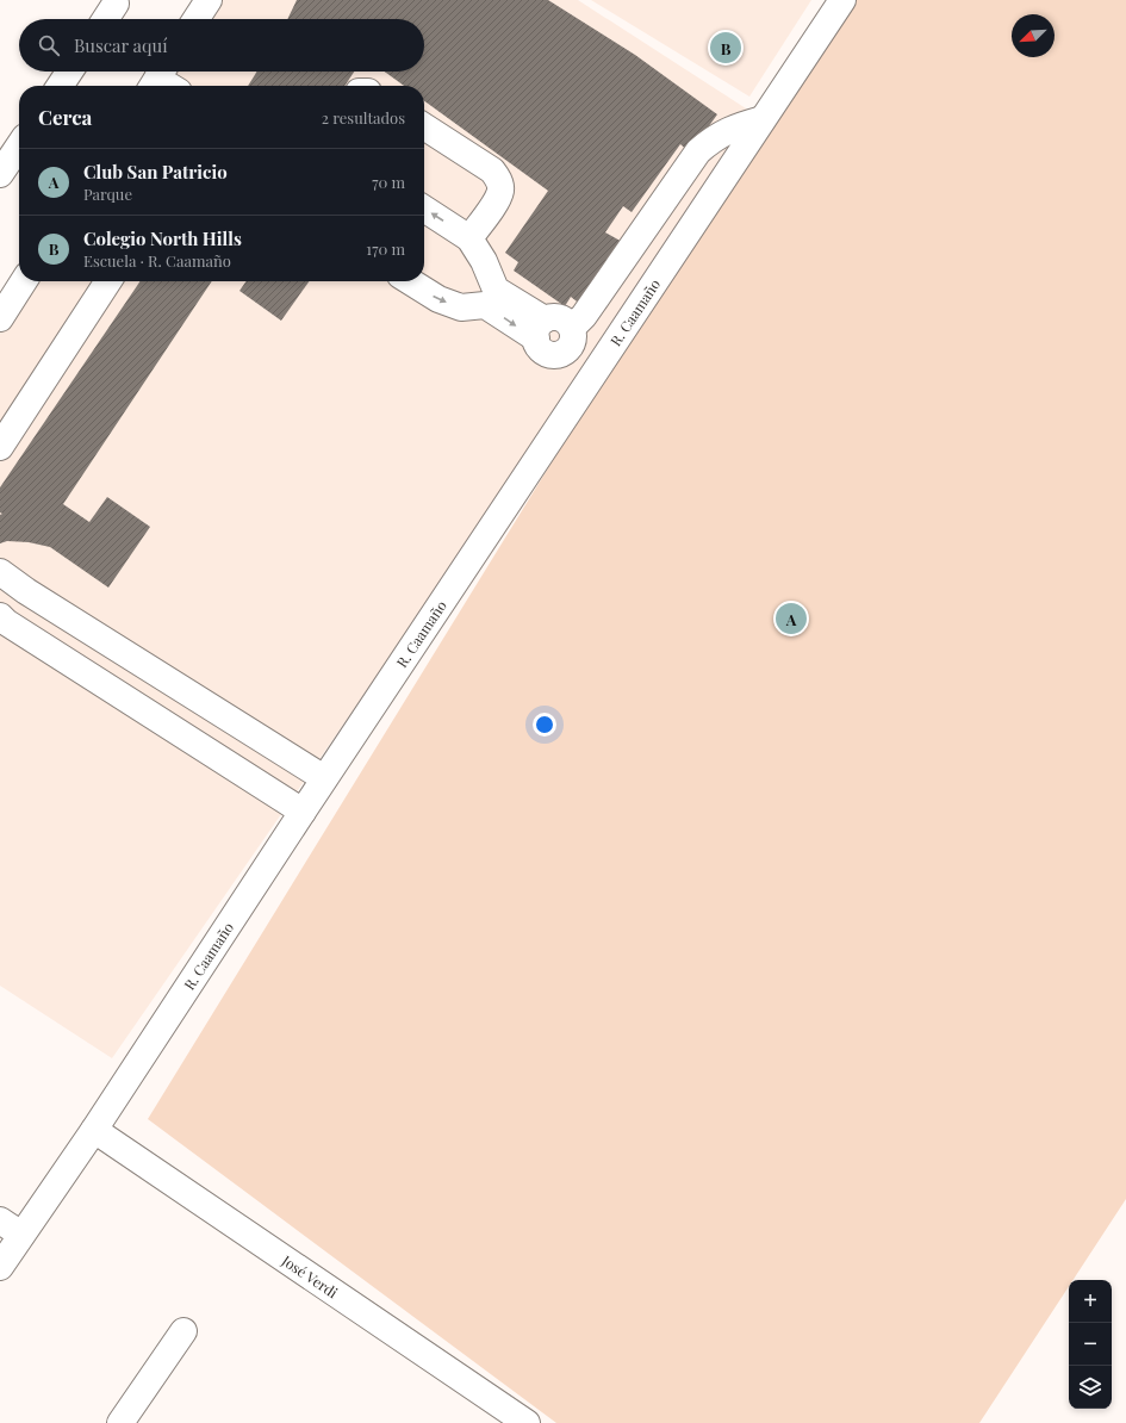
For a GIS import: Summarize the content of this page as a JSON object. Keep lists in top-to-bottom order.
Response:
{
  "streets": {
    "street": ["R. Caamaño", "José Verdi"]
  },
  "crossings": [
    ["R. Caamaño", "José Verdi"]
  ],
  "north": "bottom left",
  "page": {
    "search": "Buscar aquí",
    "pins": ["B", "A"],
    "heading": ["Cerca", "2 resultados"],
    "list": [
      {
        "mark": "A",
        "name": "Club San Patricio",
        "note": "Parque",
        "value": "70 m"
      },
      {
        "mark": "B",
        "name": "Colegio North Hills",
        "note": "Escuela · R. Caamaño",
        "value": "170 m"
      }
    ],
    "map_buttons": ["+", "−"]
  }
}
